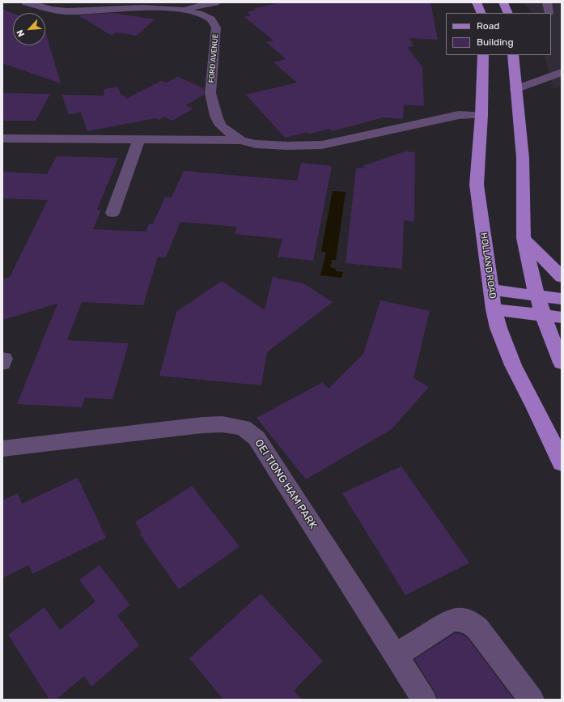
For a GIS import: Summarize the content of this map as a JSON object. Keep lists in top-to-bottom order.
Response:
{
  "streets": {
    "main road": ["HOLLAND ROAD"],
    "street": ["FORD AVENUE", "OEI TIONG HAM PARK"]
  },
  "crossings": [
    ["FORD AVENUE", "HOLLAND ROAD"]
  ],
  "legend": ["Road", "Building"],
  "north": "bottom left"
}
